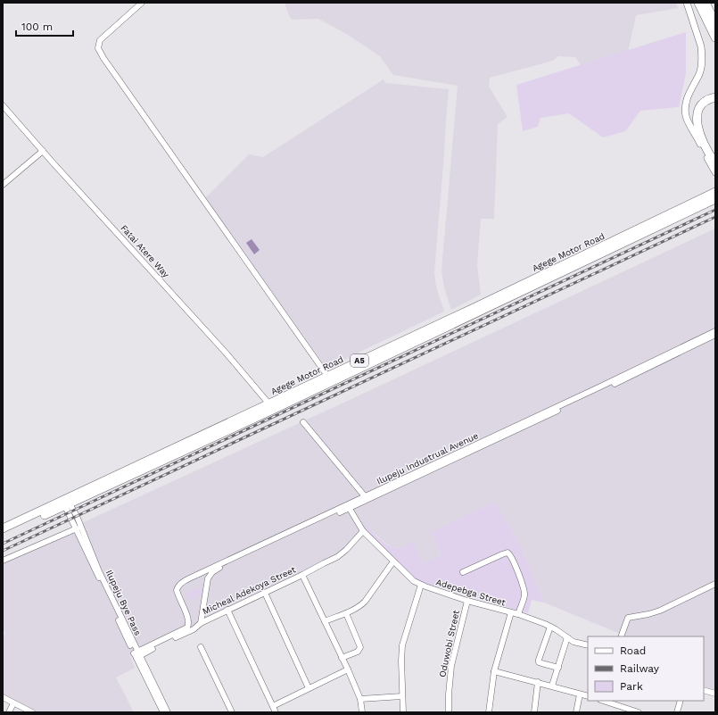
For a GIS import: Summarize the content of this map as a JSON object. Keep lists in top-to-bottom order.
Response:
{
  "streets": {
    "highway": ["Agege Motor Road", "A5"],
    "street": [
      "Fatai Atere Way",
      "Ilupeju Industrual Avenue",
      "Micheal Adekoya Street",
      "Adepebga Street",
      "Ilupeju Bye Pass",
      "Oduwobi Street"
    ]
  },
  "crossings": [
    ["Fatai Atere Way", "Agege Motor Road"],
    ["Agege Motor Road", "Ilupeju Bye Pass"],
    ["Ilupeju Industrual Avenue", "Micheal Adekoya Street"],
    ["Ilupeju Industrual Avenue", "Adepebga Street"],
    ["Ilupeju Industrual Avenue", "Ilupeju Bye Pass"],
    ["Micheal Adekoya Street", "Adepebga Street"],
    ["Micheal Adekoya Street", "Ilupeju Bye Pass"],
    ["Adepebga Street", "Oduwobi Street"]
  ],
  "legend": ["Road", "Railway", "Park"],
  "scale_bar": "100 m"
}
